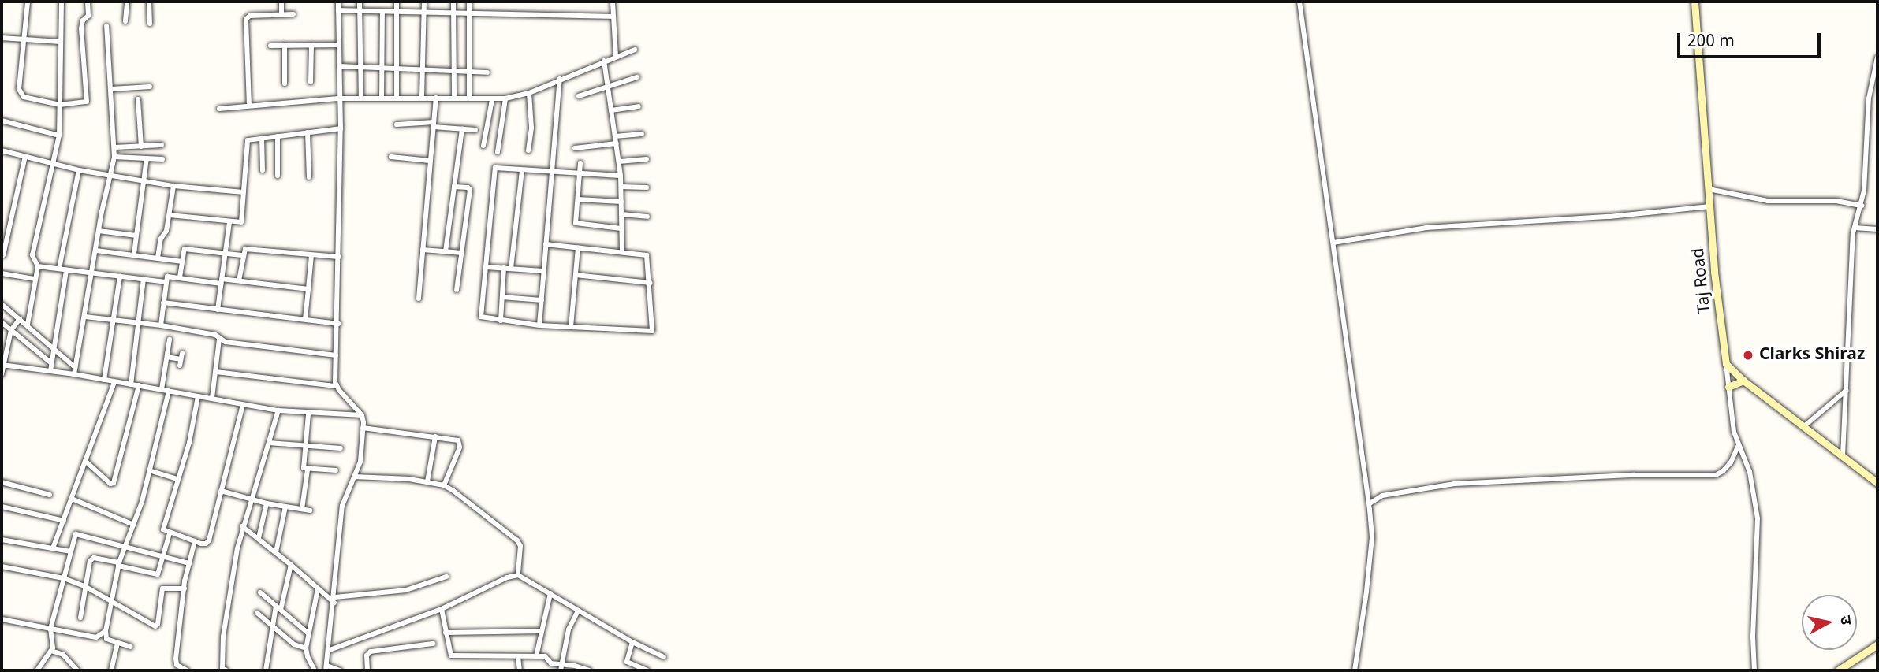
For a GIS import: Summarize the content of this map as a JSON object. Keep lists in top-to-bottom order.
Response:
{
  "streets": {
    "main road": ["Taj Road"]
  },
  "places": ["Clarks Shiraz"],
  "scale_bar": "200 m",
  "north": "right"
}
